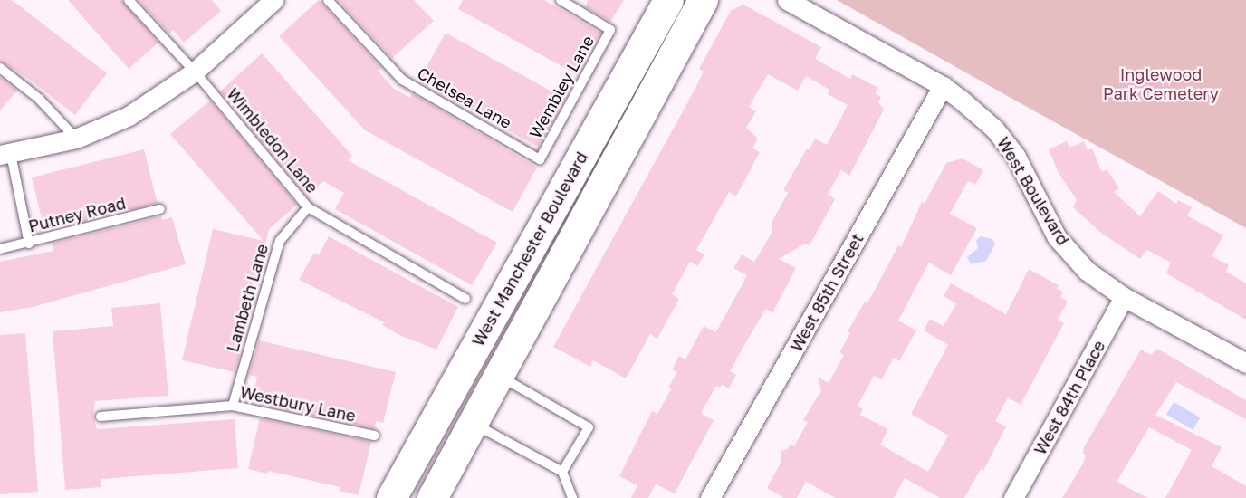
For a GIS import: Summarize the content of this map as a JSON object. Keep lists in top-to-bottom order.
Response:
{
  "streets": {
    "main road": ["West Manchester Boulevard"],
    "street": ["West Boulevard", "West 85th Street", "West 84th Place"],
    "lane": [
      "Wembley Lane",
      "Chelsea Lane",
      "Wimbledon Lane",
      "Putney Road",
      "Lambeth Lane",
      "Westbury Lane"
    ]
  },
  "crossings": [
    ["Wembley Lane", "Chelsea Lane"],
    ["Wimbledon Lane", "Lambeth Lane"],
    ["West Boulevard", "West 85th Street"],
    ["West Boulevard", "West 84th Place"],
    ["Lambeth Lane", "Westbury Lane"]
  ],
  "parks": ["Inglewood Park Cemetery"]
}
